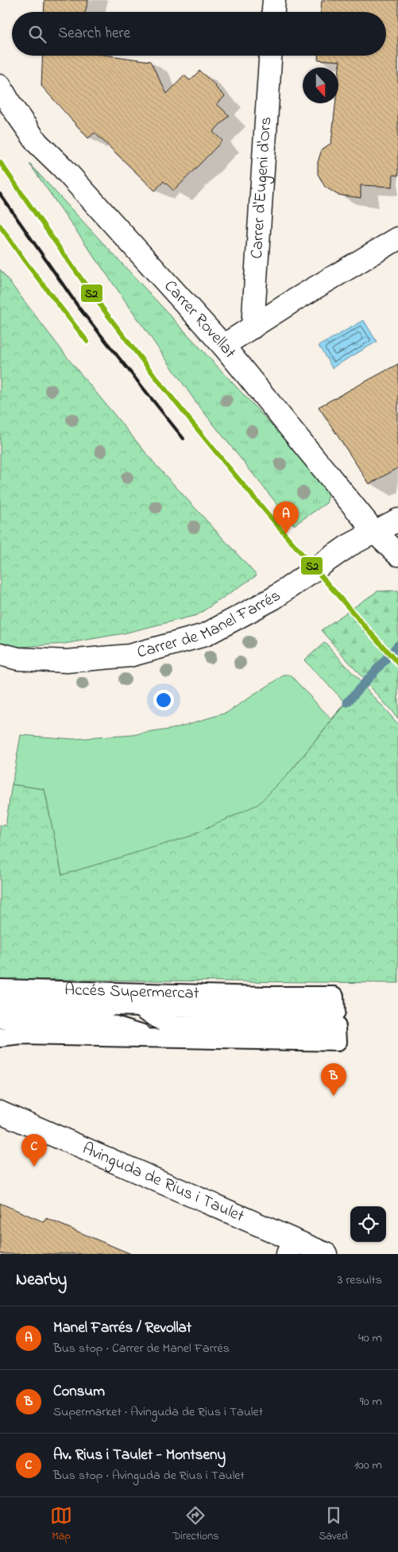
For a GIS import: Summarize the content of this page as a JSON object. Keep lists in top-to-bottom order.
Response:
{
  "streets": {
    "street": [
      "Carrer d'Eugeni d'Ors",
      "Carrer Rovellat",
      "Carrer de Manel Farrés",
      "Avinguda de Rius i Taulet"
    ],
    "lane": ["Accés Supermercat"]
  },
  "crossings": [
    ["Carrer Rovellat", "Carrer de Manel Farrés"]
  ],
  "lines": ["transit line S2"],
  "north": "bottom",
  "page": {
    "search": "Search here",
    "pins": ["A", "B", "C"],
    "heading": ["Nearby", "3 results"],
    "list": [
      {
        "mark": "A",
        "name": "Manel Farrés / Revollat",
        "note": "Bus stop · Carrer de Manel Farrés",
        "value": "40 m"
      },
      {
        "mark": "B",
        "name": "Consum",
        "note": "Supermarket · Avinguda de Rius i Taulet",
        "value": "90 m"
      },
      {
        "mark": "C",
        "name": "Av. Rius i Taulet - Montseny",
        "note": "Bus stop · Avinguda de Rius i Taulet",
        "value": "100 m"
      }
    ],
    "nav": ["Map", "Directions", "Saved"]
  }
}
